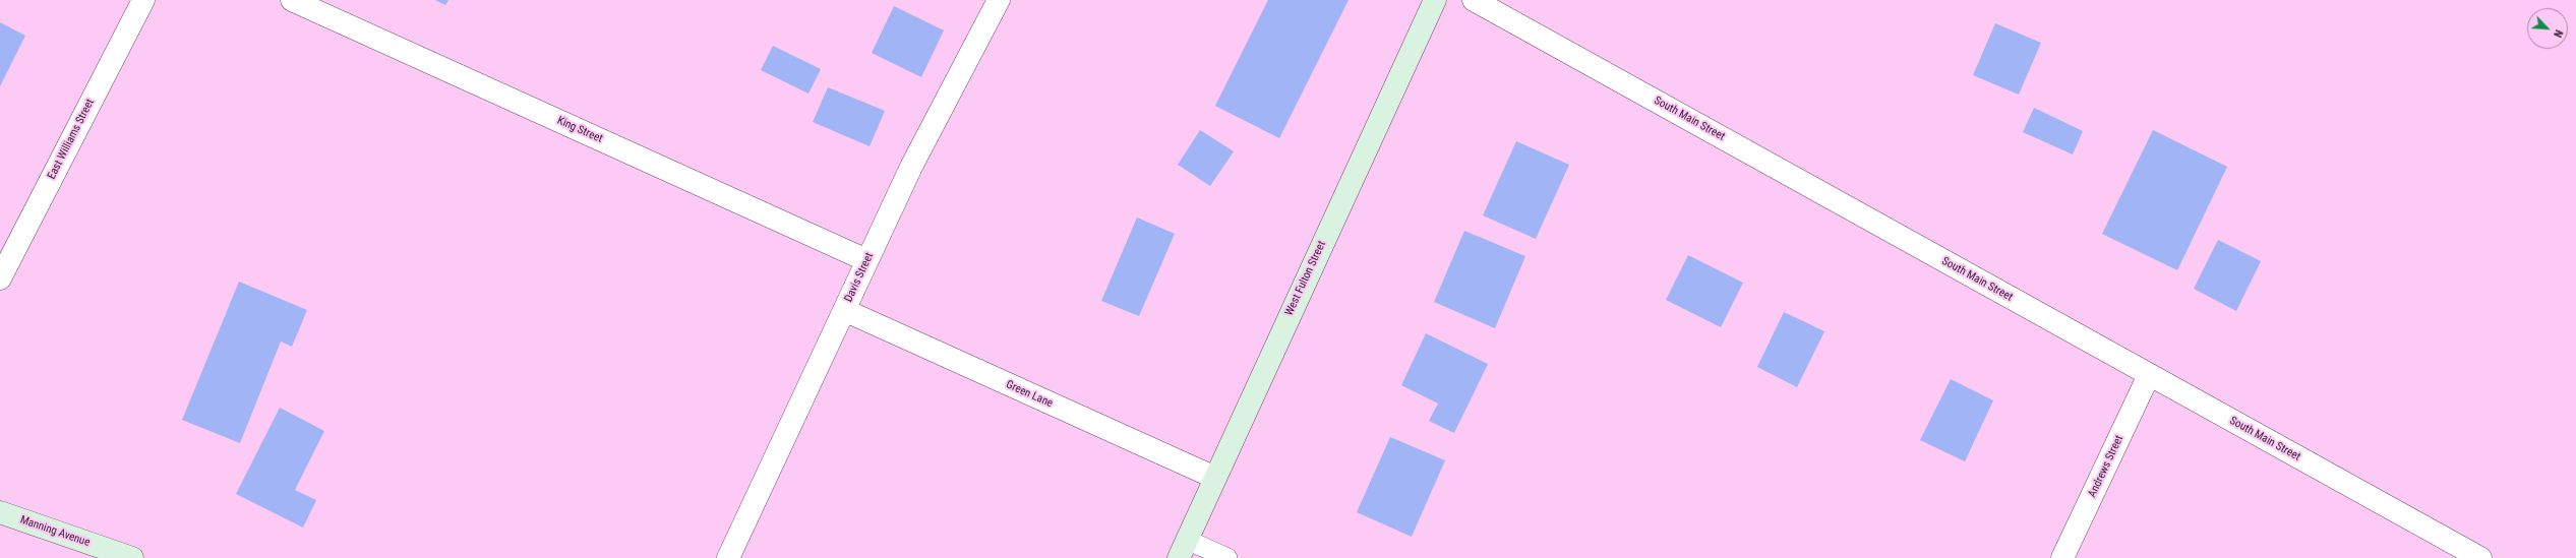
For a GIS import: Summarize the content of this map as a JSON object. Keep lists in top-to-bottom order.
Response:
{
  "streets": {
    "street": [
      "South Main Street",
      "King Street",
      "East Williams Street",
      "Davis Street",
      "West Fulton Street",
      "Green Lane",
      "Andrews Street",
      "Manning Avenue"
    ]
  },
  "crossings": [
    ["South Main Street", "Andrews Street"],
    ["King Street", "Davis Street"],
    ["Davis Street", "Green Lane"],
    ["West Fulton Street", "Green Lane"]
  ],
  "north": "bottom right"
}
